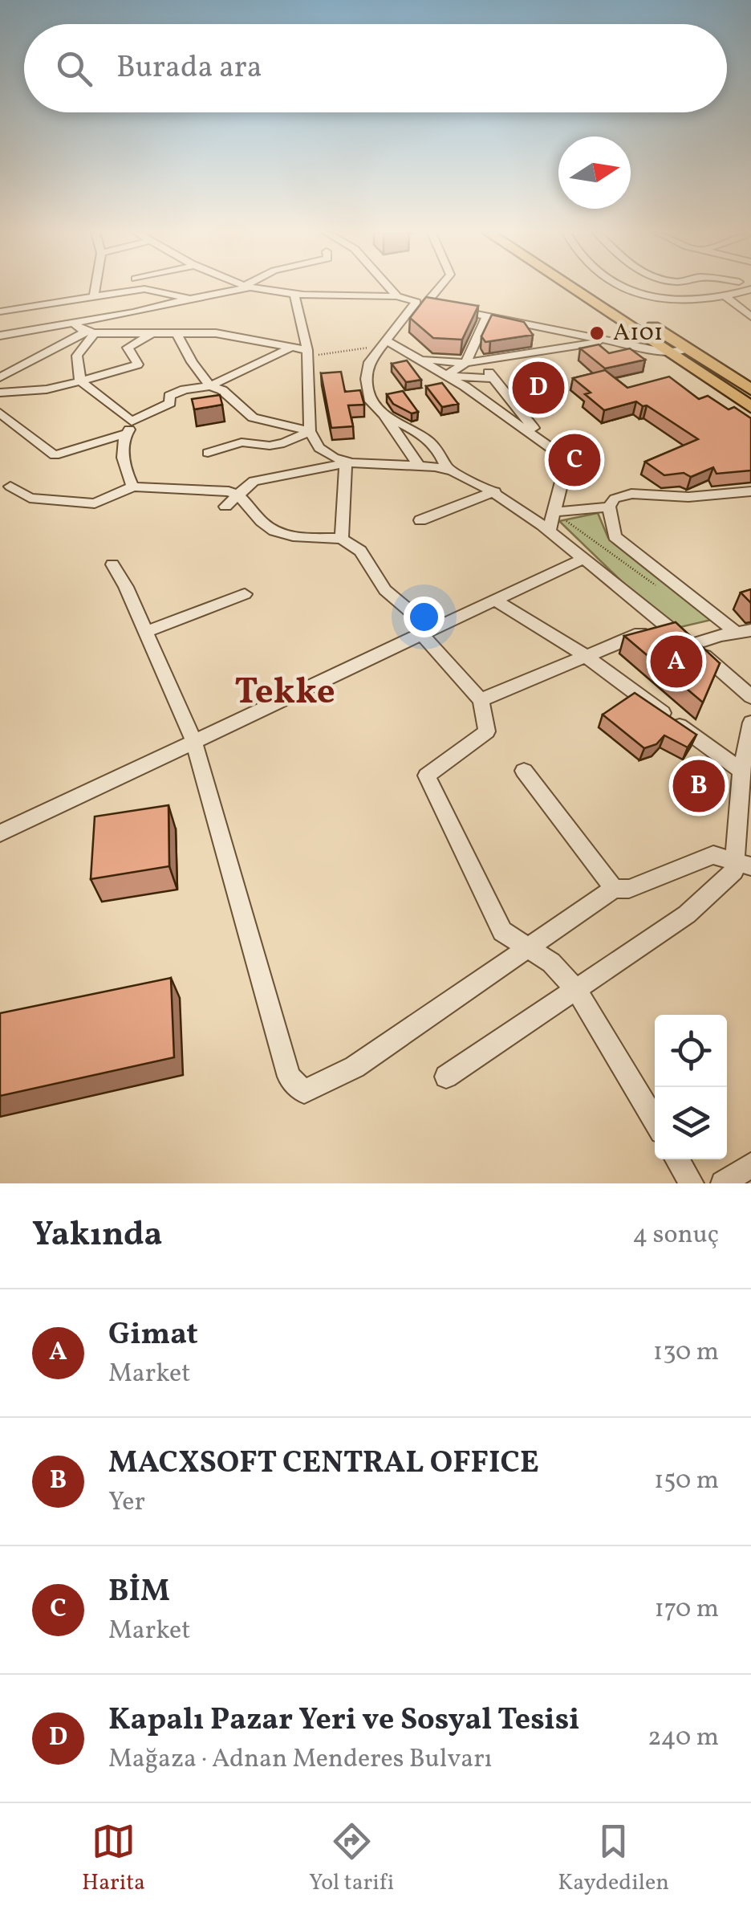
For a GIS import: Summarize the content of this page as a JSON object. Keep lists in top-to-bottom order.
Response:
{
  "districts": ["Tekke"],
  "places": ["A101"],
  "north": "right",
  "page": {
    "search": "Burada ara",
    "pins": [
      "D",
      "C",
      "A",
      "B"
    ],
    "heading": ["Yakında", "4 sonuç"],
    "list": [
      {
        "mark": "A",
        "name": "Gimat",
        "note": "Market",
        "value": "130 m"
      },
      {
        "mark": "B",
        "name": "MACXSOFT CENTRAL OFFICE",
        "note": "Yer",
        "value": "150 m"
      },
      {
        "mark": "C",
        "name": "BİM",
        "note": "Market",
        "value": "170 m"
      },
      {
        "mark": "D",
        "name": "Kapalı Pazar Yeri ve Sosyal Tesisi",
        "note": "Mağaza · Adnan Menderes Bulvarı",
        "value": "240 m"
      }
    ],
    "nav": ["Harita", "Yol tarifi", "Kaydedilen"]
  }
}
